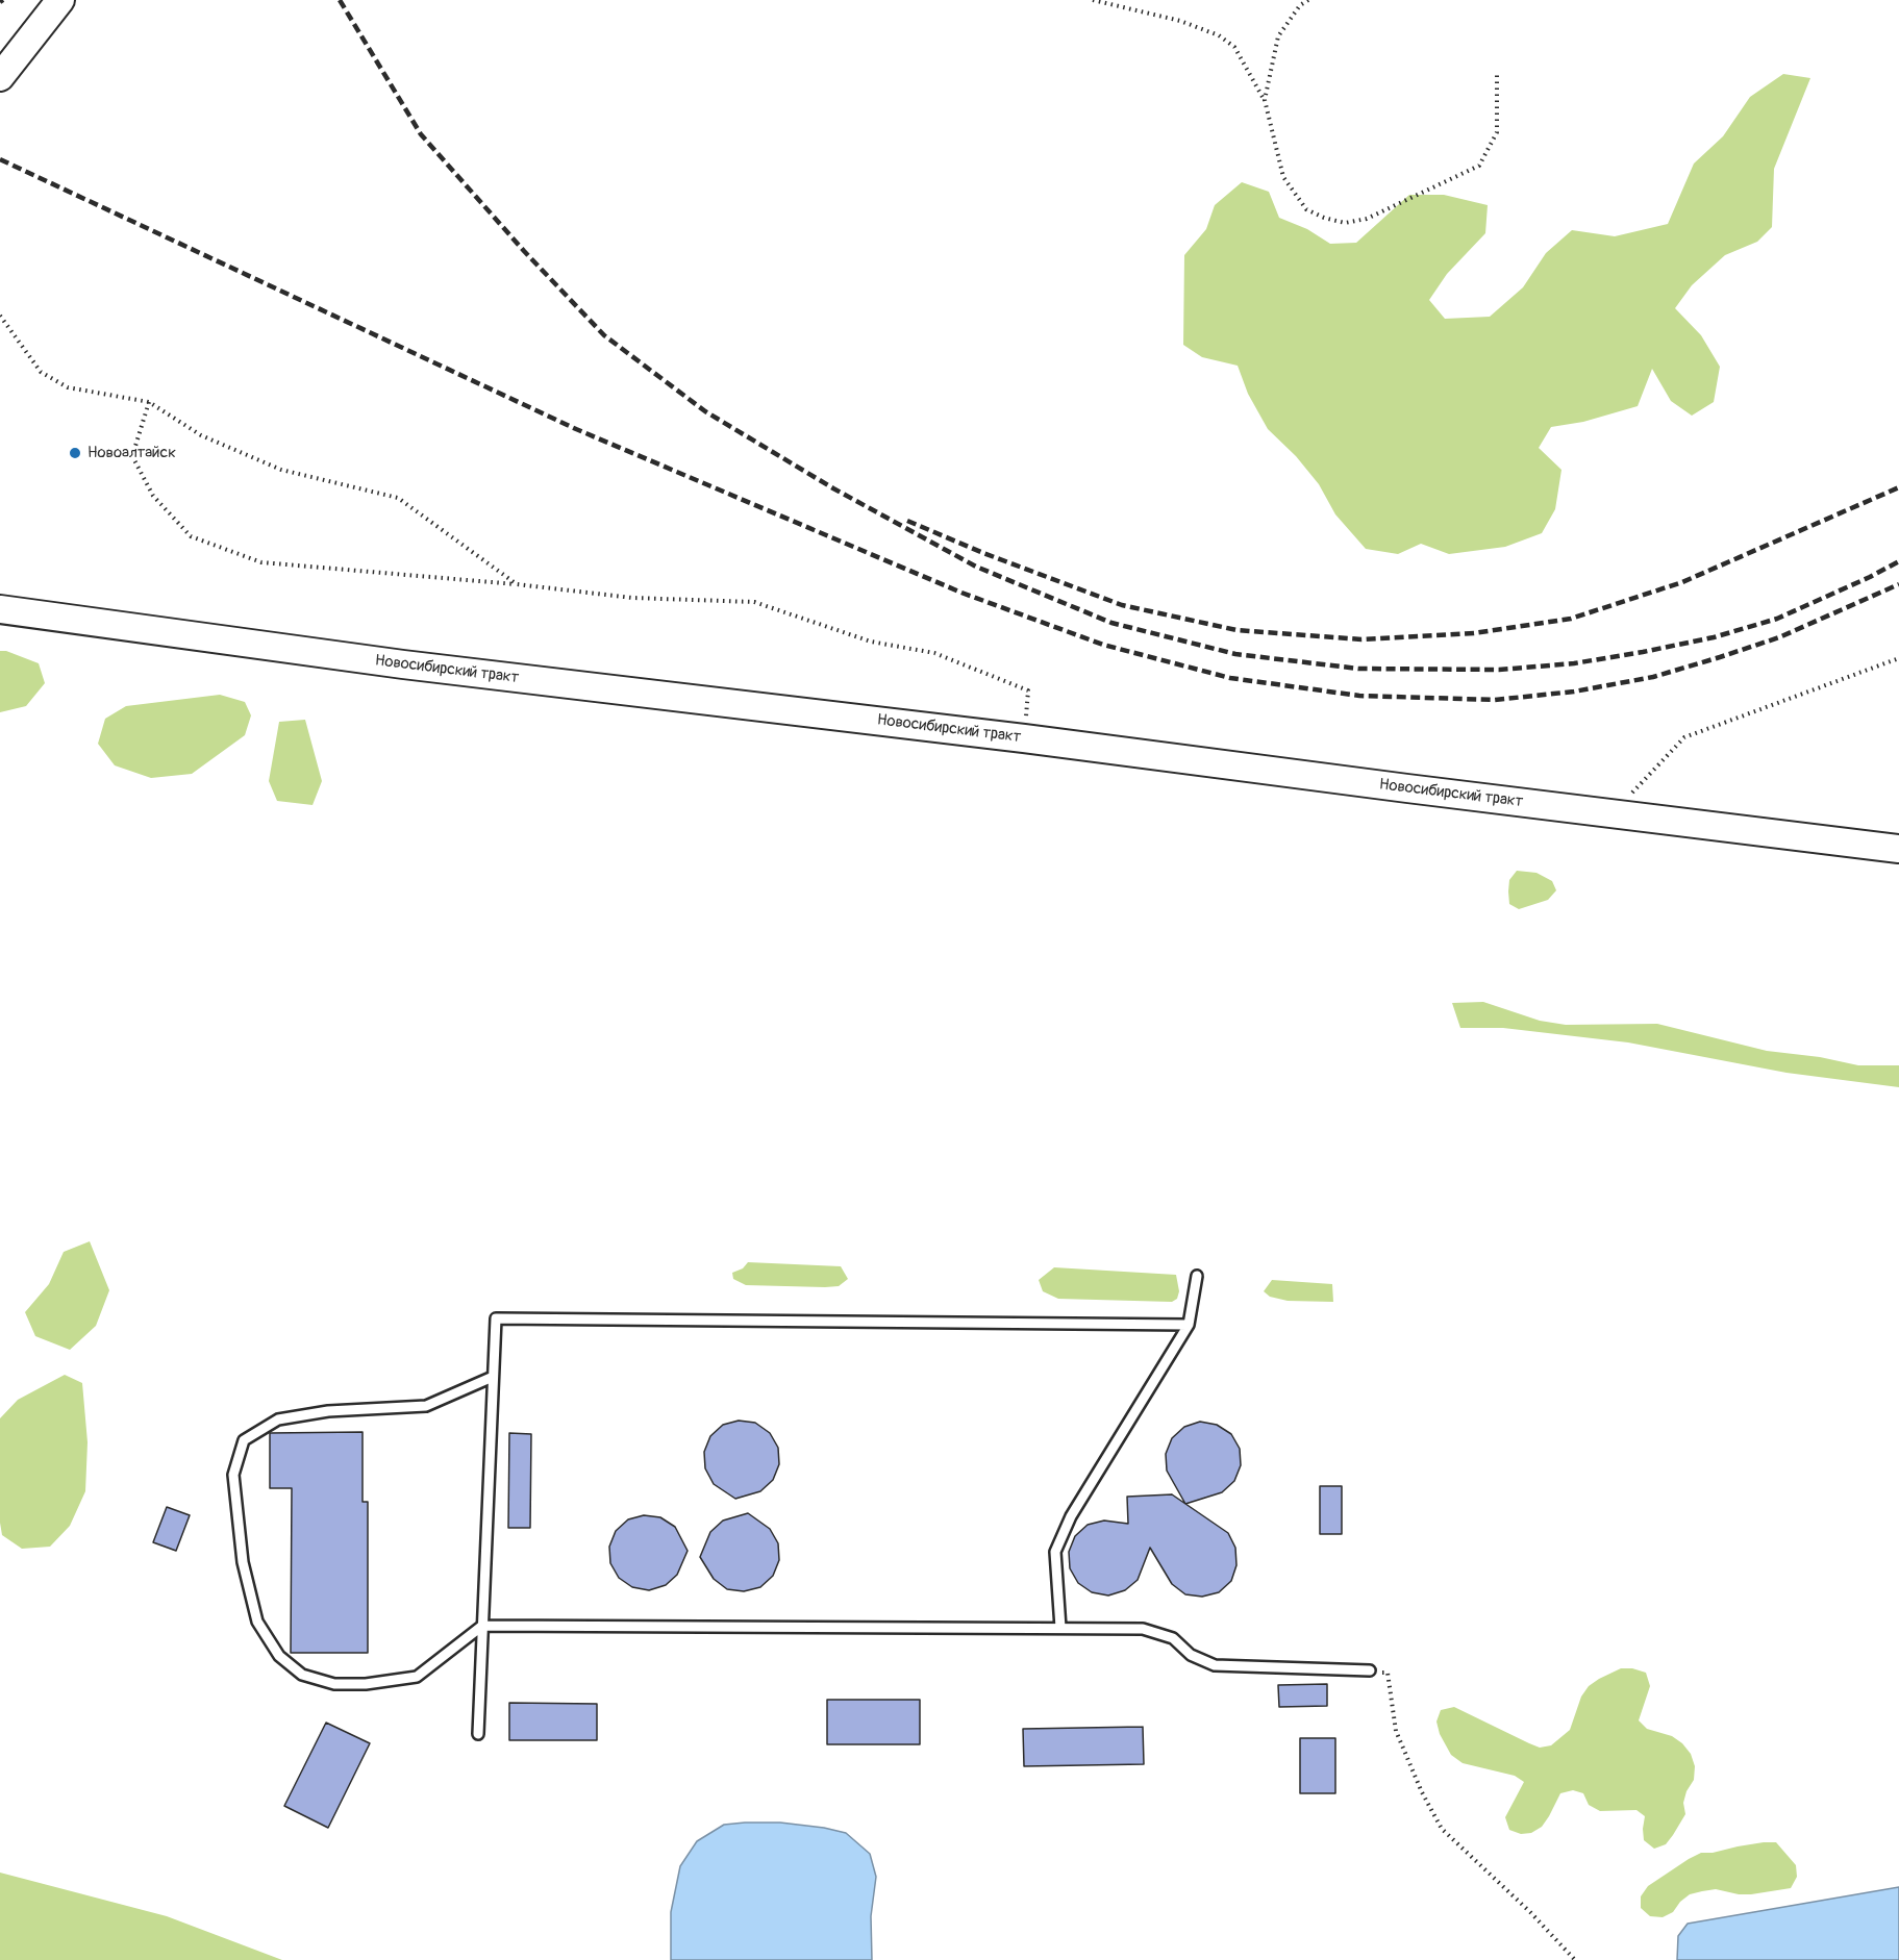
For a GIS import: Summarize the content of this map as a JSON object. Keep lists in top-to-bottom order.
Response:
{
  "streets": {
    "main road": ["Новосибирский тракт"]
  },
  "places": ["Новоалтайск"]
}
